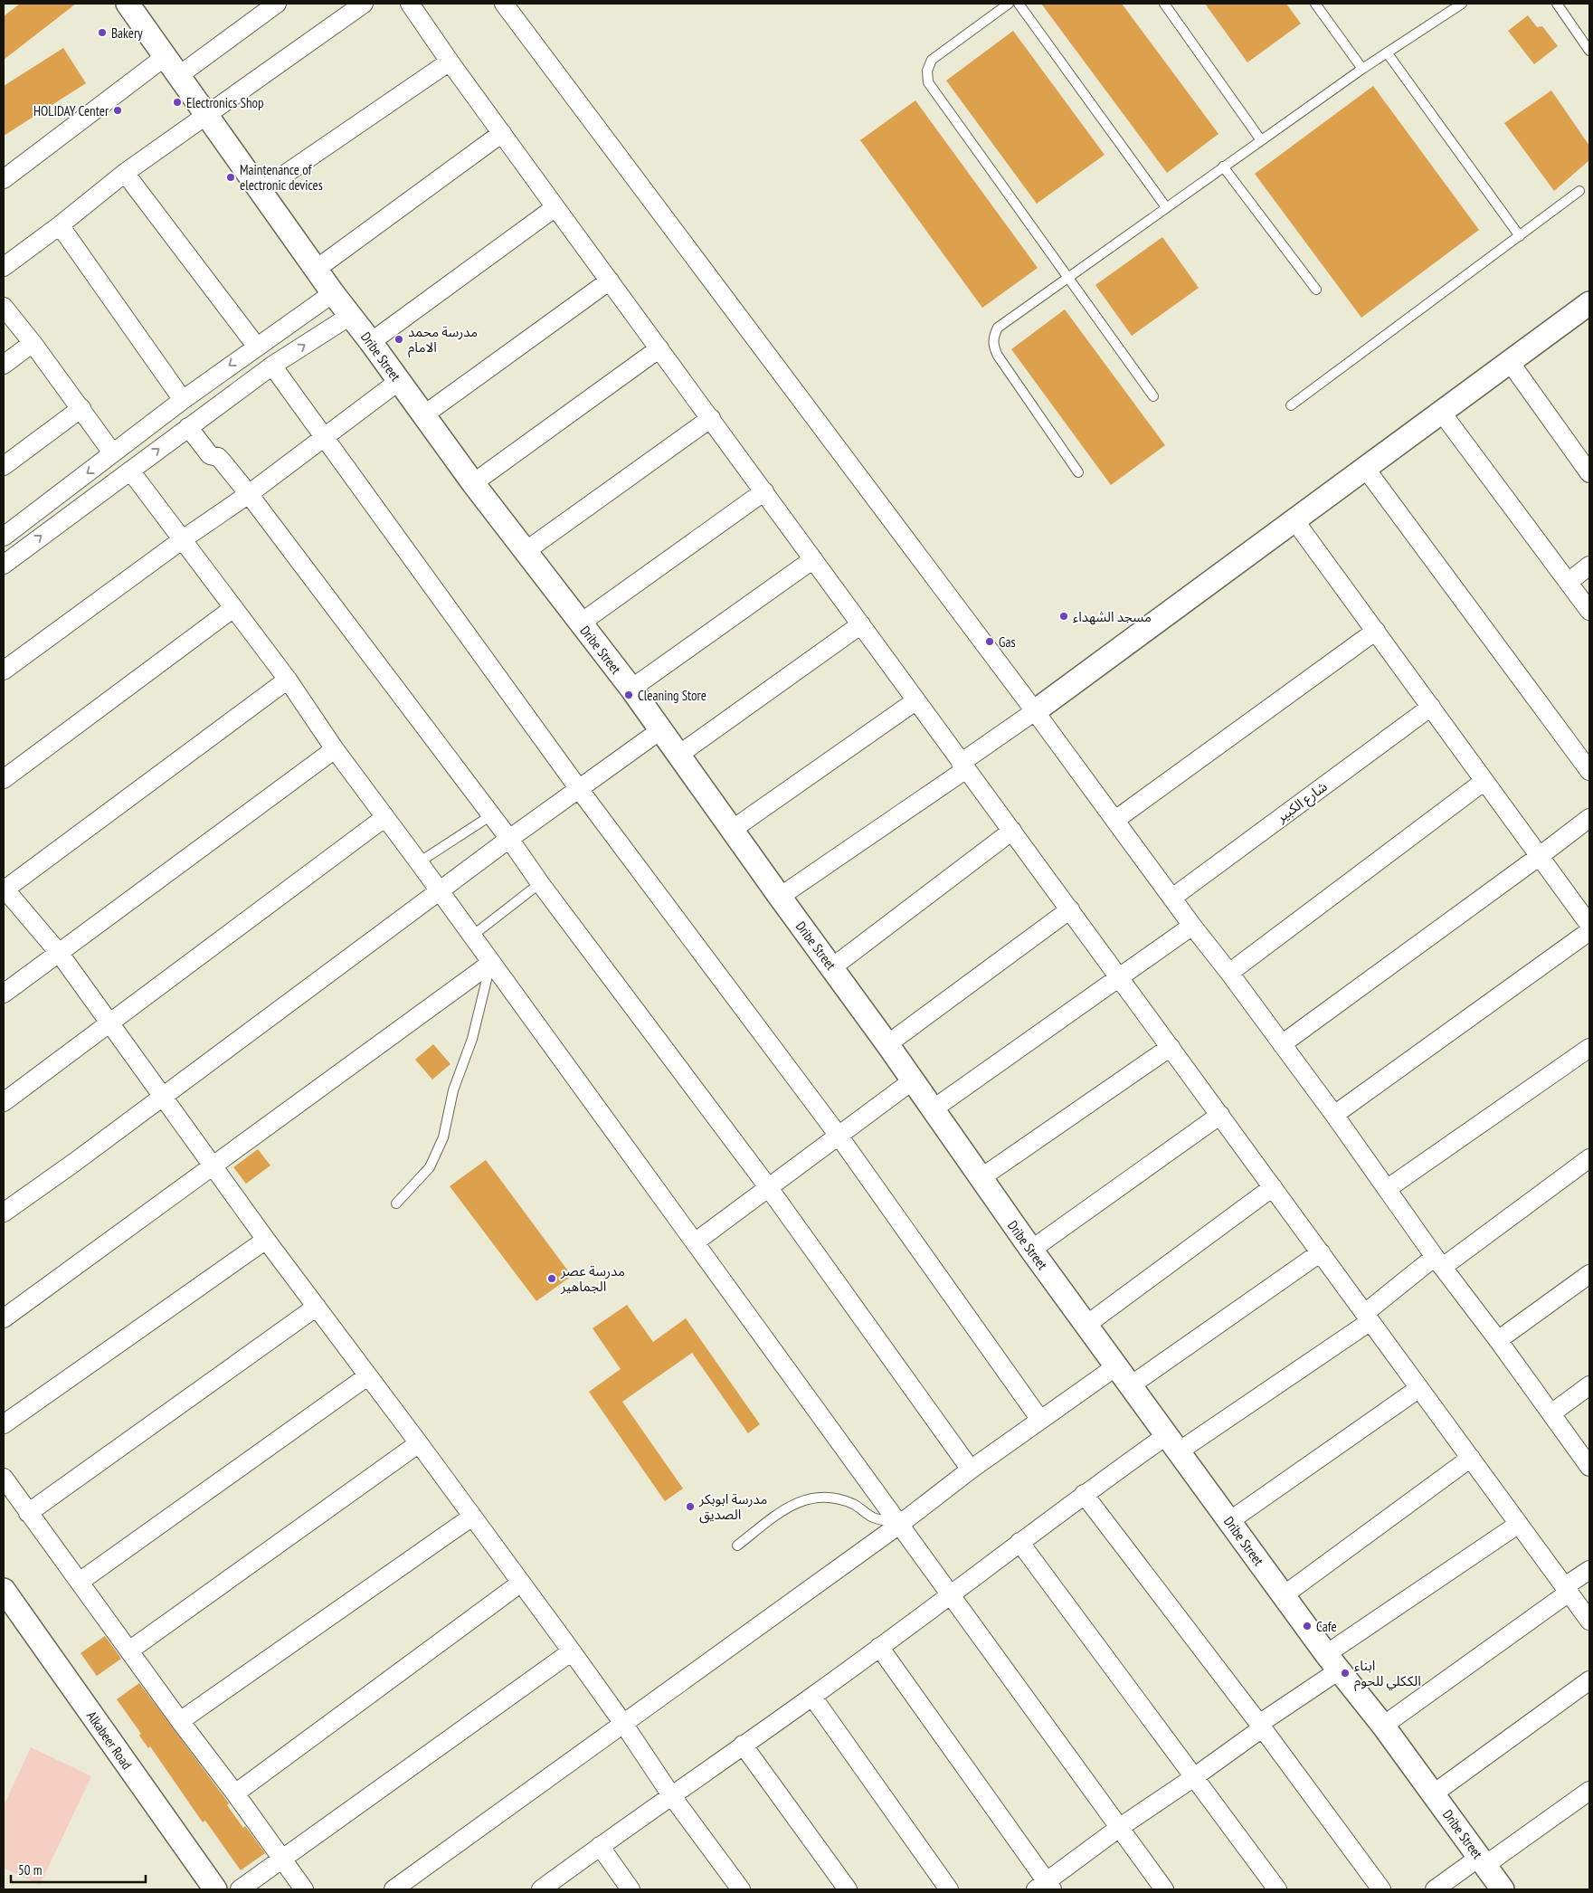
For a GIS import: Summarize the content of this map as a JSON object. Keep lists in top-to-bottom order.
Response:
{
  "streets": {
    "street": ["Dribe Street", "شارع الكبير", "Alkabeer Road"]
  },
  "places": [
    "Bakery",
    "Electronics Shop",
    "HOLIDAY Center",
    "Maintenance of electronic devices",
    "مدرسة محمد الامام",
    "مسجد الشهداء",
    "Gas",
    "Cleaning Store",
    "مدرسة عصر الجماهير",
    "مدرسة ابوبكر الصديق",
    "Cafe",
    "ابناء الككلي للحوم"
  ],
  "scale_bar": "50 m"
}
